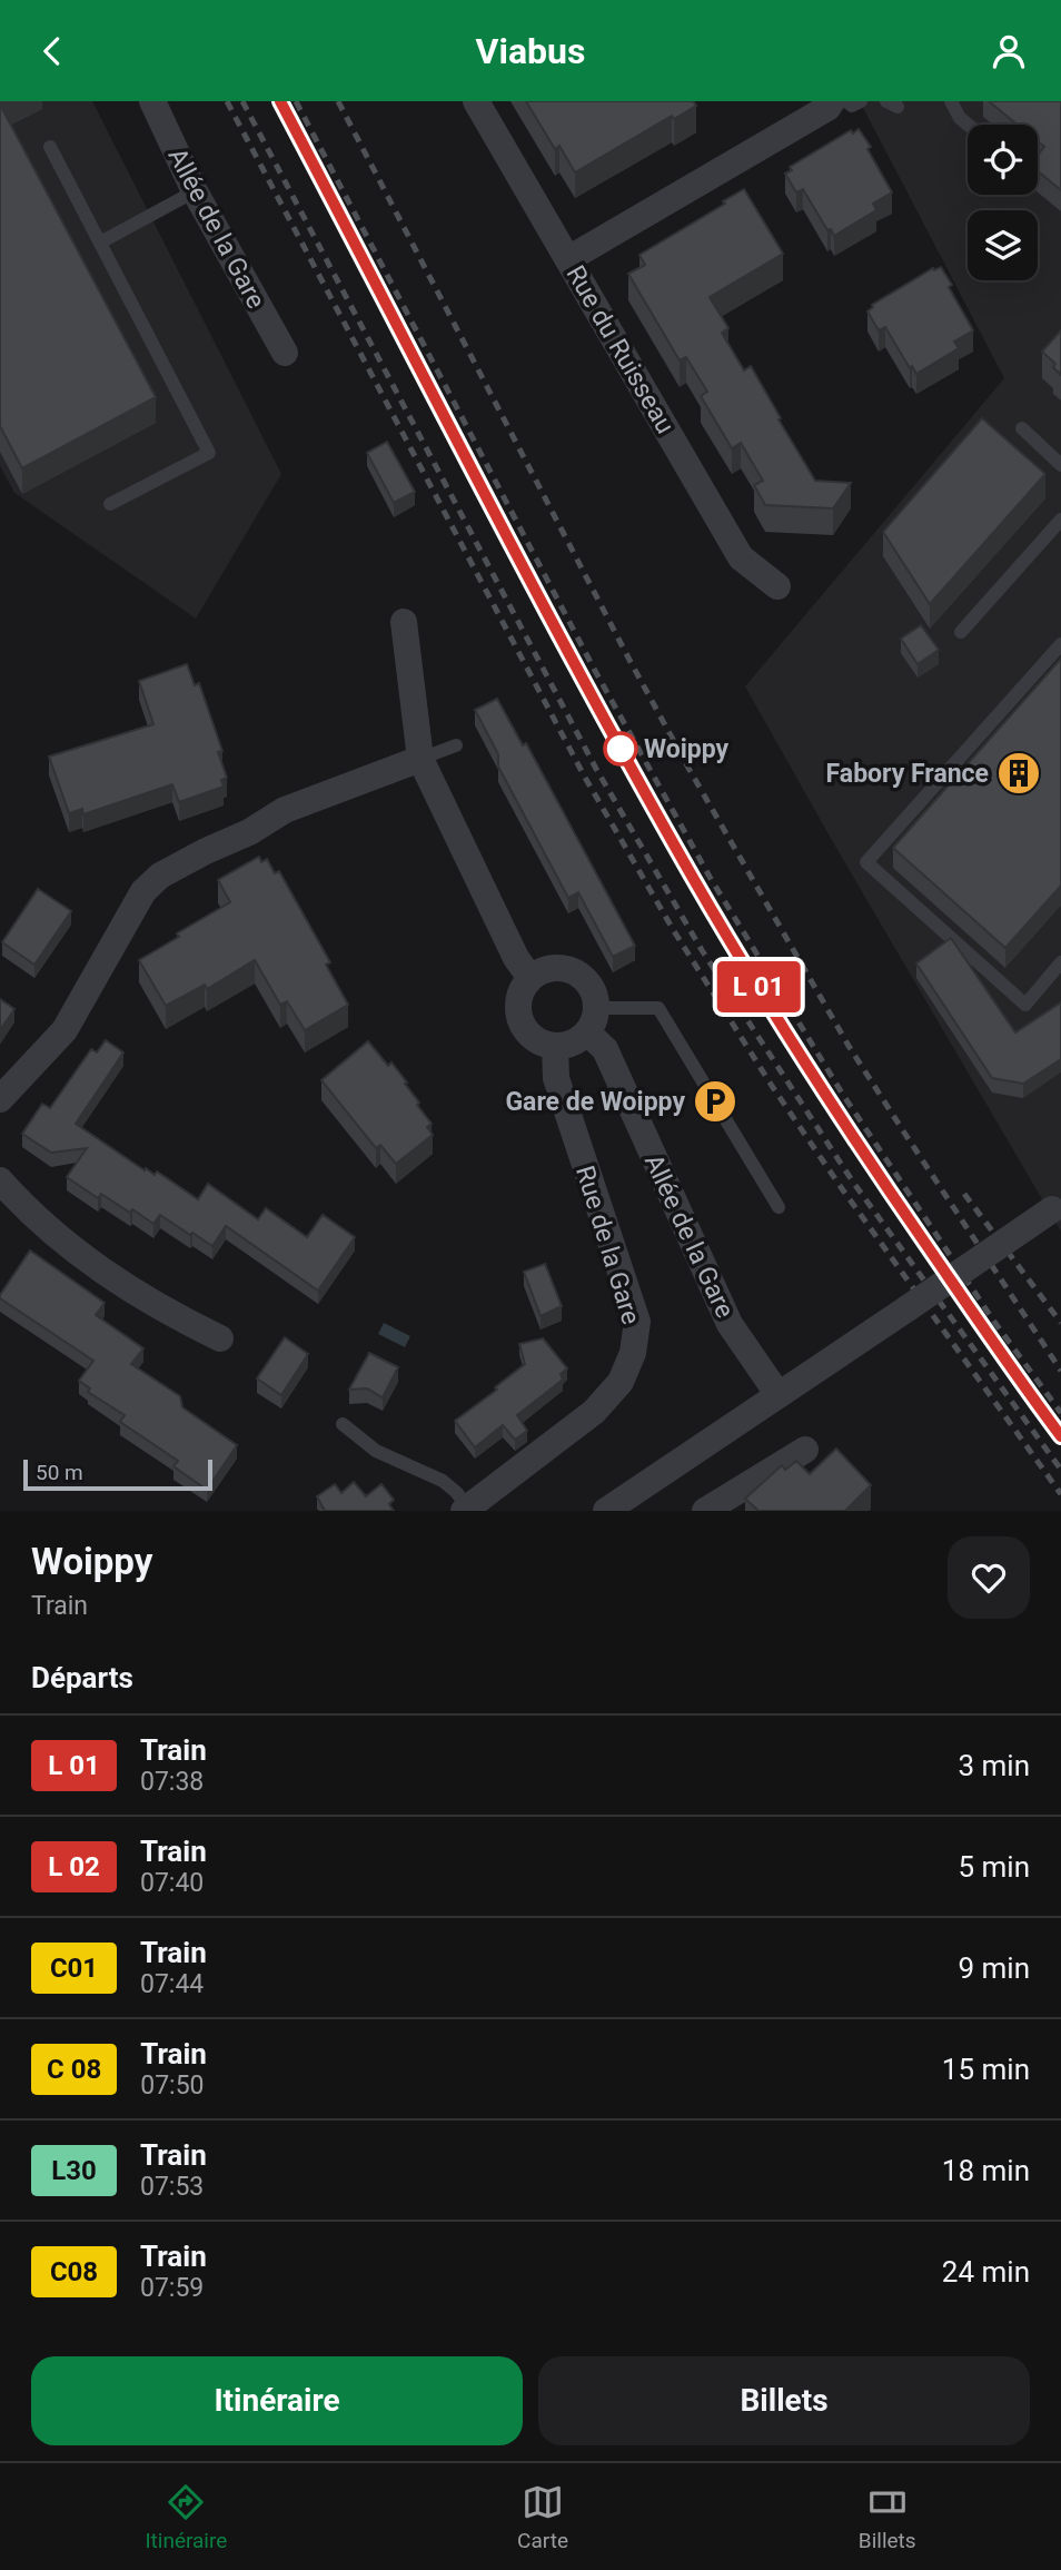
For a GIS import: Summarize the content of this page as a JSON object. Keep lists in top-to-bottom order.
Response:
{
  "streets": {
    "street": ["Allée de la Gare", "Rue du Ruisseau", "Rue de la Gare"]
  },
  "crossings": [
    ["Allée de la Gare", "Rue de la Gare"]
  ],
  "places": {
    "other": ["Woippy"],
    "building": ["Fabory France"],
    "parking": ["Gare de Woippy"]
  },
  "scale_bar": "50 m",
  "page": {
    "header": "Viabus",
    "on_map": "L 01",
    "scale": "50 m",
    "heading": [
      ["Woippy", "Train"],
      "Départs"
    ],
    "list": [
      {
        "mark": "L 01",
        "name": "Train",
        "note": "07:38",
        "value": "3 min"
      },
      {
        "mark": "L 02",
        "name": "Train",
        "note": "07:40",
        "value": "5 min"
      },
      {
        "mark": "C01",
        "name": "Train",
        "note": "07:44",
        "value": "9 min"
      },
      {
        "mark": "C 08",
        "name": "Train",
        "note": "07:50",
        "value": "15 min"
      },
      {
        "mark": "L30",
        "name": "Train",
        "note": "07:53",
        "value": "18 min"
      },
      {
        "mark": "C08",
        "name": "Train",
        "note": "07:59",
        "value": "24 min"
      }
    ],
    "buttons": ["Itinéraire", "Billets"],
    "tabs": ["Itinéraire", "Carte", "Billets"]
  }
}
